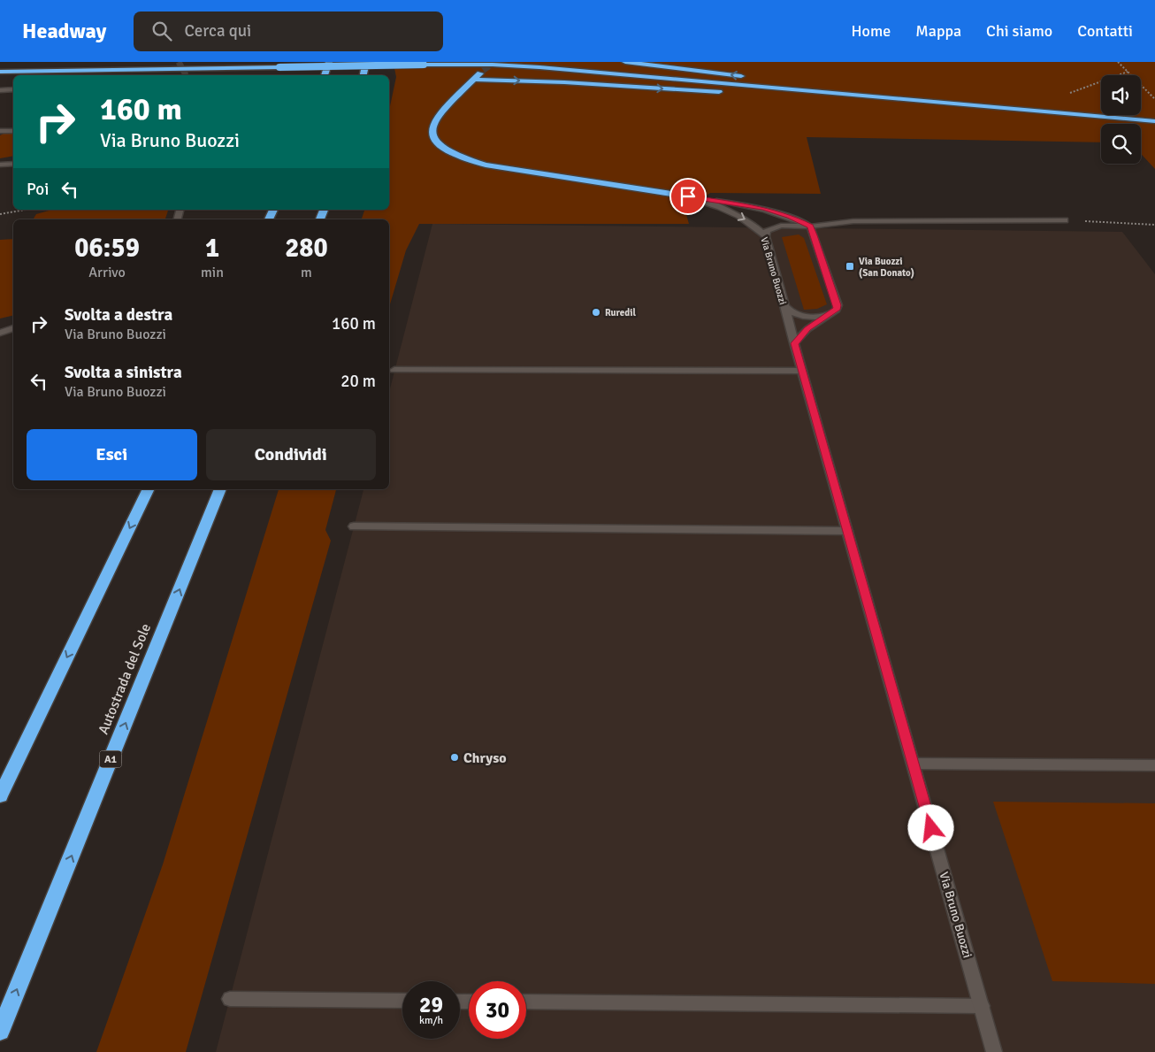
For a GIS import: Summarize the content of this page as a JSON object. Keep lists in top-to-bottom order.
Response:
{
  "streets": {
    "highway": ["Autostrada del Sole", "A1"],
    "street": ["Via Bruno Buozzi"]
  },
  "places": {
    "transit": ["Via Buozzi (San Donato)"],
    "other": ["Ruredil", "Chryso"]
  },
  "page": {
    "header": "Headway",
    "search": "Cerca qui",
    "nav": [
      "Home",
      "Mappa",
      "Chi siamo",
      "Contatti"
    ],
    "turn": ["160 m", "Via Bruno Buozzi"],
    "then": "Poi",
    "eta": [
      "06:59",
      "Arrivo",
      "1",
      "min",
      "280",
      "m"
    ],
    "list": [
      {
        "name": "Svolta a destra",
        "note": "Via Bruno Buozzi",
        "value": "160 m"
      },
      {
        "name": "Svolta a sinistra",
        "note": "Via Bruno Buozzi",
        "value": "20 m"
      }
    ],
    "buttons": ["Esci", "Condividi"],
    "speed": "29 km/h",
    "limit": "30"
  }
}
